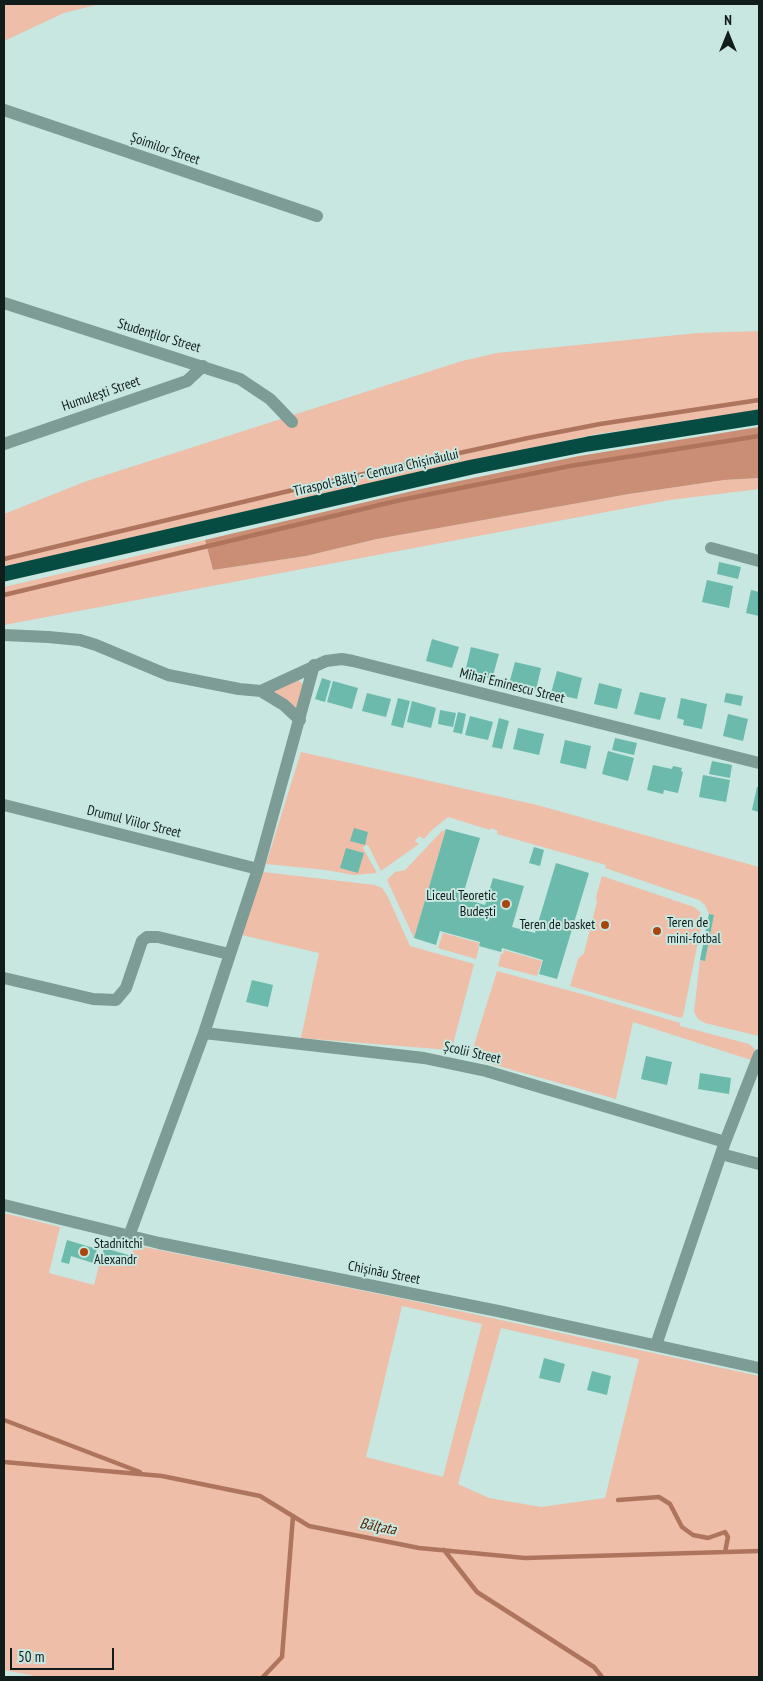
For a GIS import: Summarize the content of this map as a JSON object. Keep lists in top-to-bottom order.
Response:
{
  "streets": {
    "highway": ["Tiraspol-Bălţi - Centura Chișinăului"],
    "street": [
      "Șoimilor Street",
      "Studenților Street",
      "Humulești Street",
      "Mihai Eminescu Street",
      "Drumul Viilor Street",
      "Școlii Street",
      "Chișinău Street"
    ]
  },
  "crossings": [
    ["Studenților Street", "Humulești Street"]
  ],
  "water": ["Bălţata"],
  "places": [
    "Liceul Teoretic Budești",
    "Teren de basket",
    "Teren de mini-fotbal",
    "Stadnitchi Alexandr"
  ],
  "scale_bar": "50 m",
  "north": "top"
}
